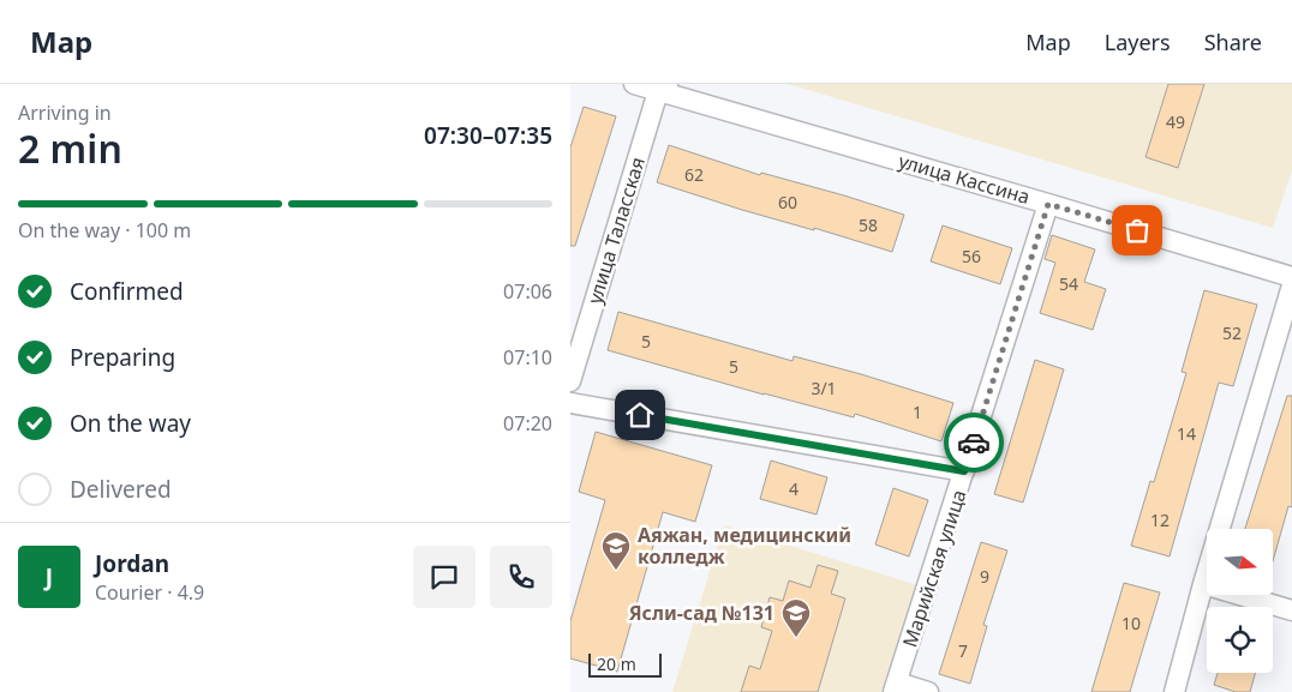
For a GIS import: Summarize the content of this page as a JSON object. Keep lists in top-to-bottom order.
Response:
{
  "streets": {
    "street": ["улица Кассина", "улица Таласская", "Марийская улица"]
  },
  "crossings": [
    ["улица Кассина", "улица Таласская"],
    ["улица Кассина", "Марийская улица"]
  ],
  "places": {
    "school or university": ["Аяжан, медицинский колледж", "Ясли-сад №131"]
  },
  "house_numbers": [
    "49",
    "62",
    "60",
    "58",
    "56",
    "54",
    "52",
    "5",
    "5",
    "3/1",
    "1",
    "14",
    "4",
    "12",
    "9",
    "10",
    "7"
  ],
  "scale_bar": "20 m",
  "north": "right",
  "page": {
    "header": "Map",
    "nav": ["Map", "Layers", "Share"],
    "heading": ["2 min", "Arriving in", "07:30–07:35"],
    "panel": ["Jordan", "Courier · 4.9"],
    "bar": "On the way · 100 m",
    "list": [
      ["Confirmed", "07:06"],
      ["Preparing", "07:10"],
      ["On the way", "07:20"],
      "Delivered"
    ],
    "round": "J",
    "scale": "20 m"
  }
}
